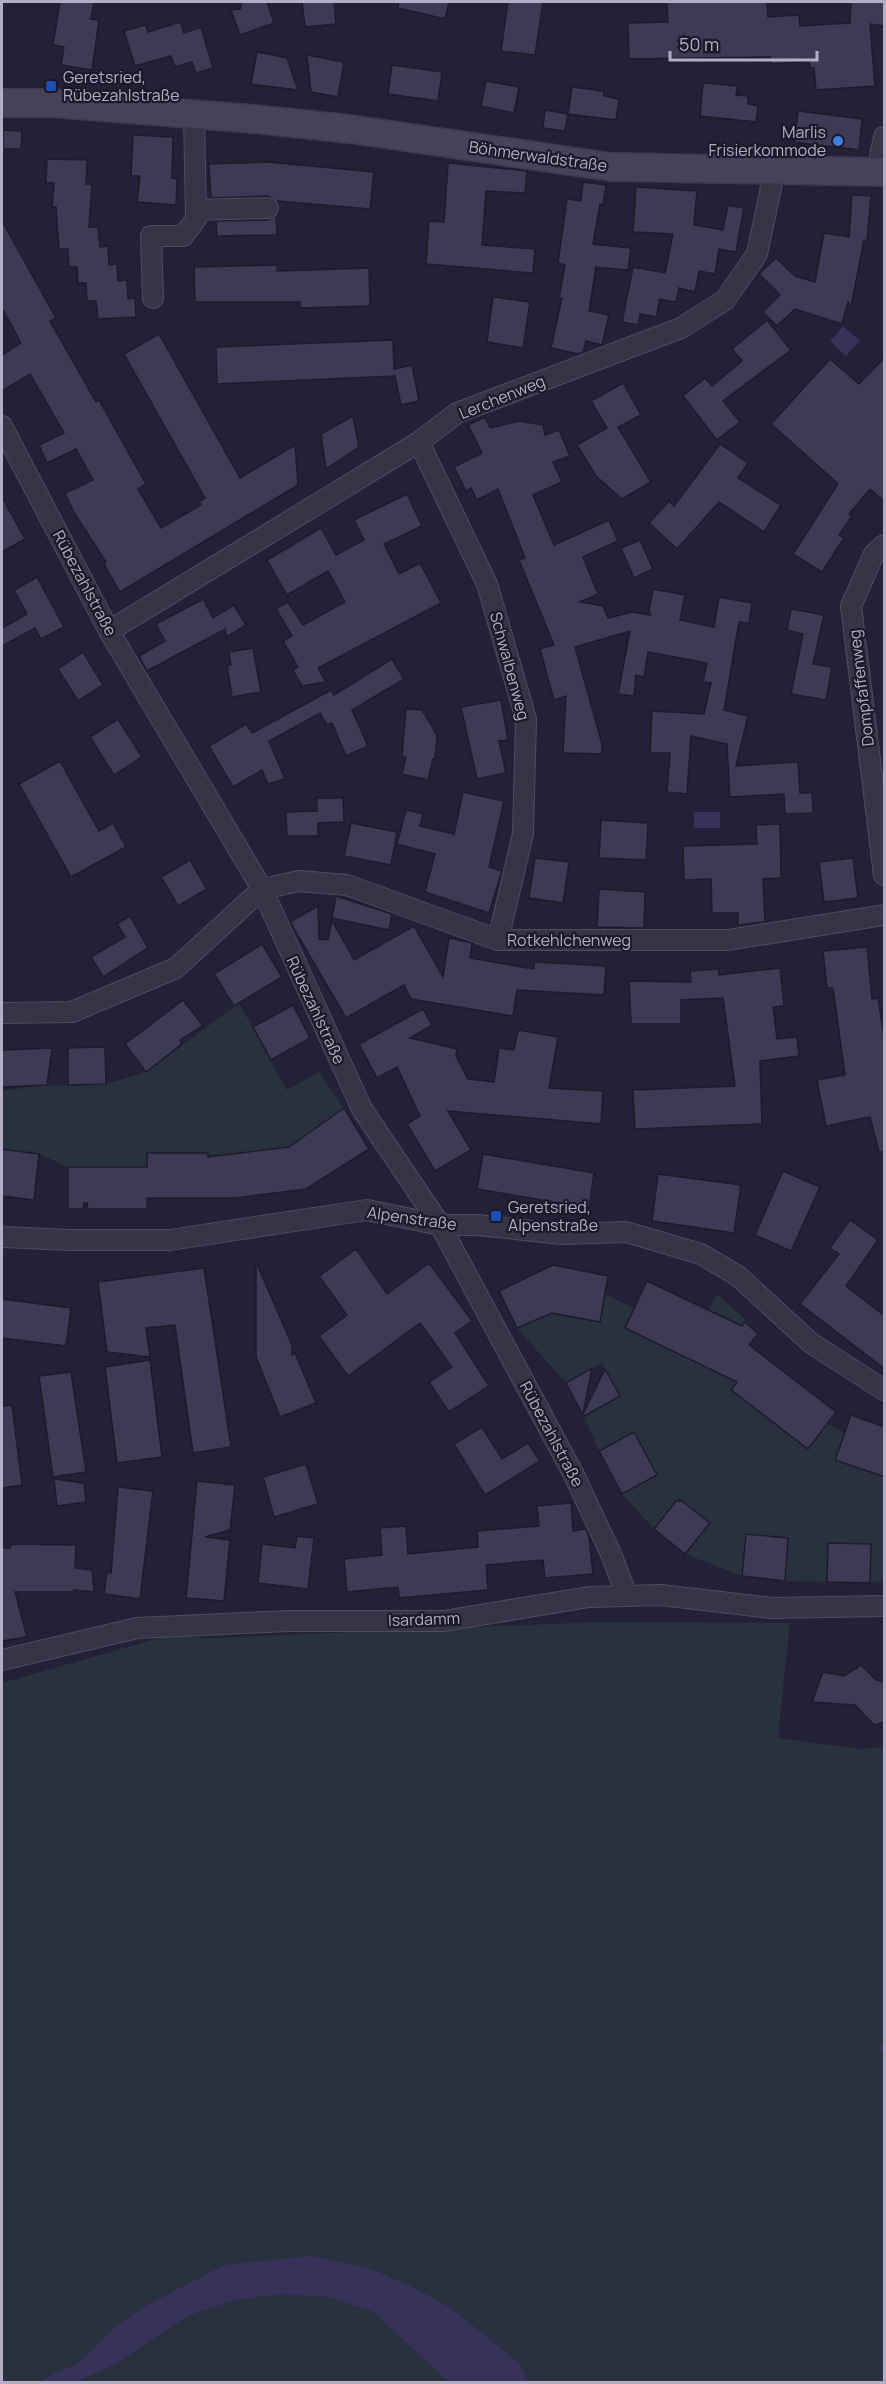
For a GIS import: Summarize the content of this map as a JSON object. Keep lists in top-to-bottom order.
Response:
{
  "streets": {
    "street": [
      "Böhmerwaldstraße",
      "Lerchenweg",
      "Rübezahlstraße",
      "Schwalbenweg",
      "Dompfaffenweg",
      "Rotkehlchenweg",
      "Alpenstraße",
      "Isardamm"
    ]
  },
  "crossings": [
    ["Böhmerwaldstraße", "Lerchenweg"],
    ["Lerchenweg", "Rübezahlstraße"],
    ["Lerchenweg", "Schwalbenweg"],
    ["Rübezahlstraße", "Rotkehlchenweg"],
    ["Rübezahlstraße", "Alpenstraße"],
    ["Rübezahlstraße", "Isardamm"],
    ["Schwalbenweg", "Rotkehlchenweg"]
  ],
  "places": {
    "transit": ["Geretsried, Rübezahlstraße", "Geretsried, Alpenstraße"],
    "other": ["Marlis Frisierkommode"]
  },
  "scale_bar": "50 m"
}
